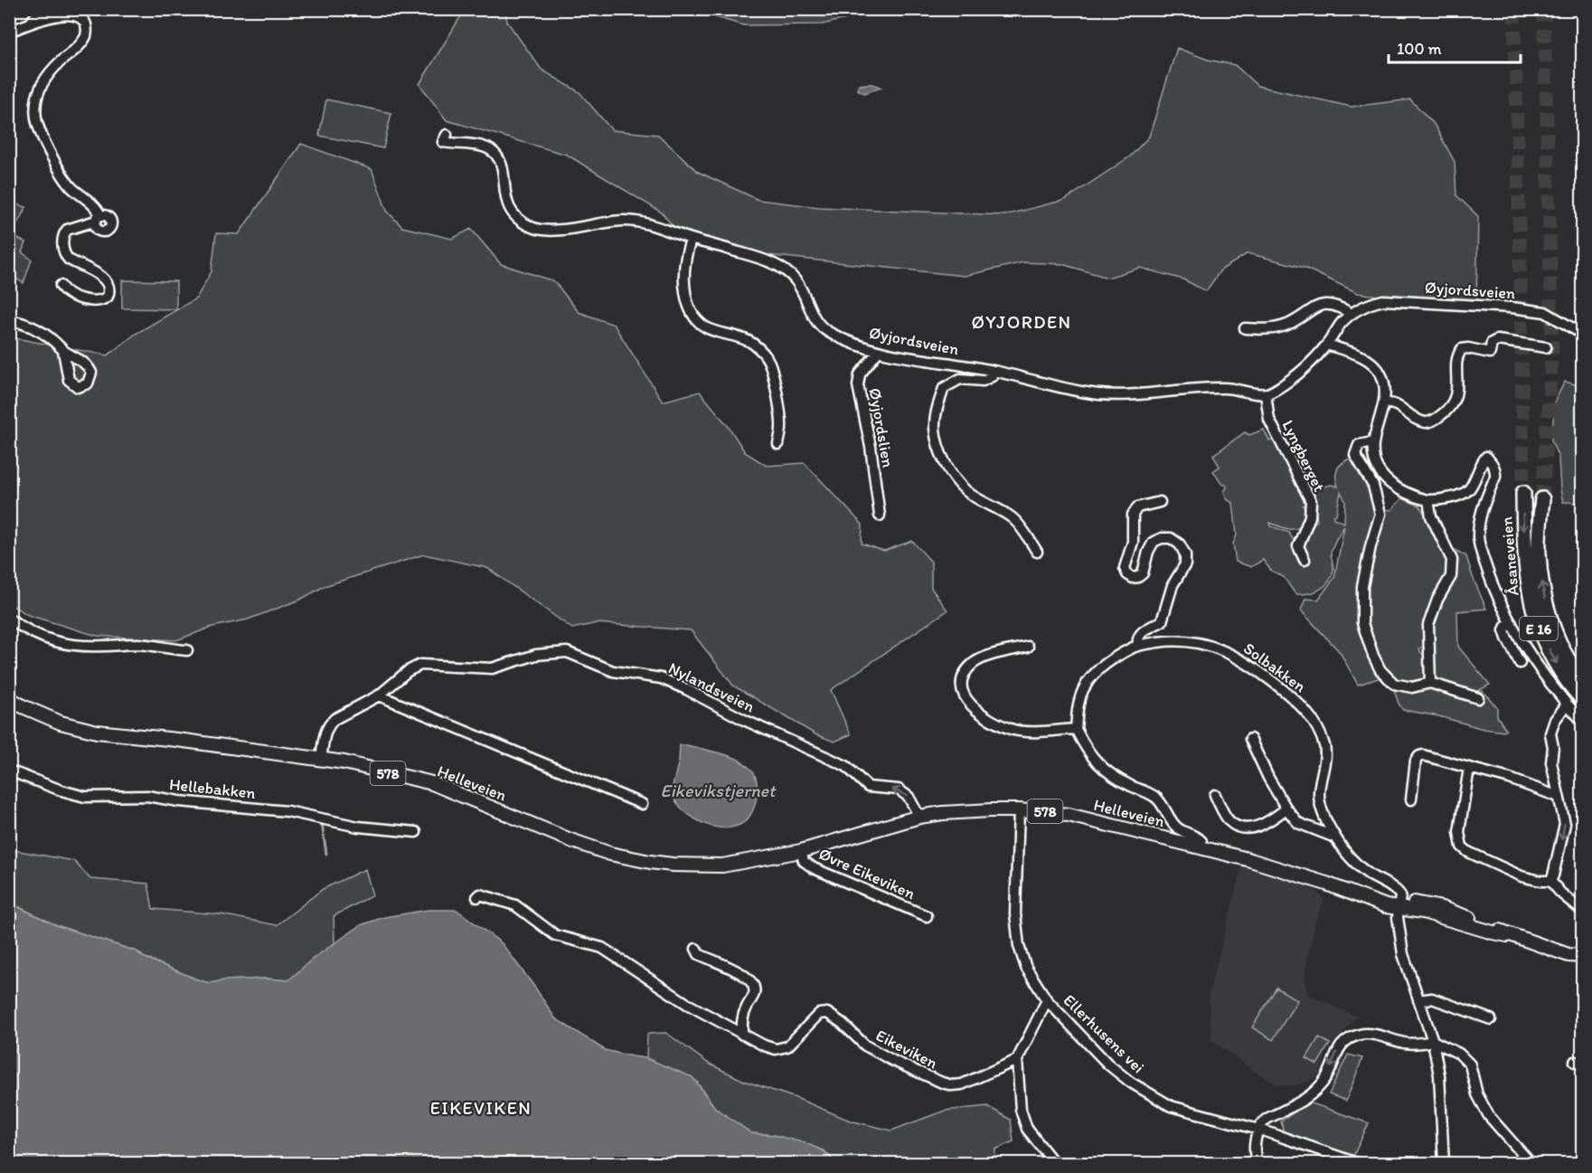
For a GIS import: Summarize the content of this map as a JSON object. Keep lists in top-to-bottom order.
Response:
{
  "streets": {
    "highway": ["Åsaneveien", "E 16"],
    "main road": ["578", "Helleveien"],
    "street": [
      "Øyjordsveien",
      "Øyjordslien",
      "Lyngberget",
      "Solbakken",
      "Nylandsveien",
      "Hellebakken",
      "Øvre Eikeviken",
      "Ellerhusens vei",
      "Eikeviken"
    ]
  },
  "crossings": [
    ["Øyjordsveien", "Øyjordslien"],
    ["Øyjordsveien", "Lyngberget"],
    ["Solbakken", "Helleveien"],
    ["Nylandsveien", "Helleveien"],
    ["Helleveien", "Øvre Eikeviken"],
    ["Helleveien", "Ellerhusens vei"]
  ],
  "one_way": ["Nylandsveien"],
  "districts": ["ØYJORDEN", "EIKEVIKEN"],
  "water": ["Eikevikstjernet"],
  "scale_bar": "100 m"
}
